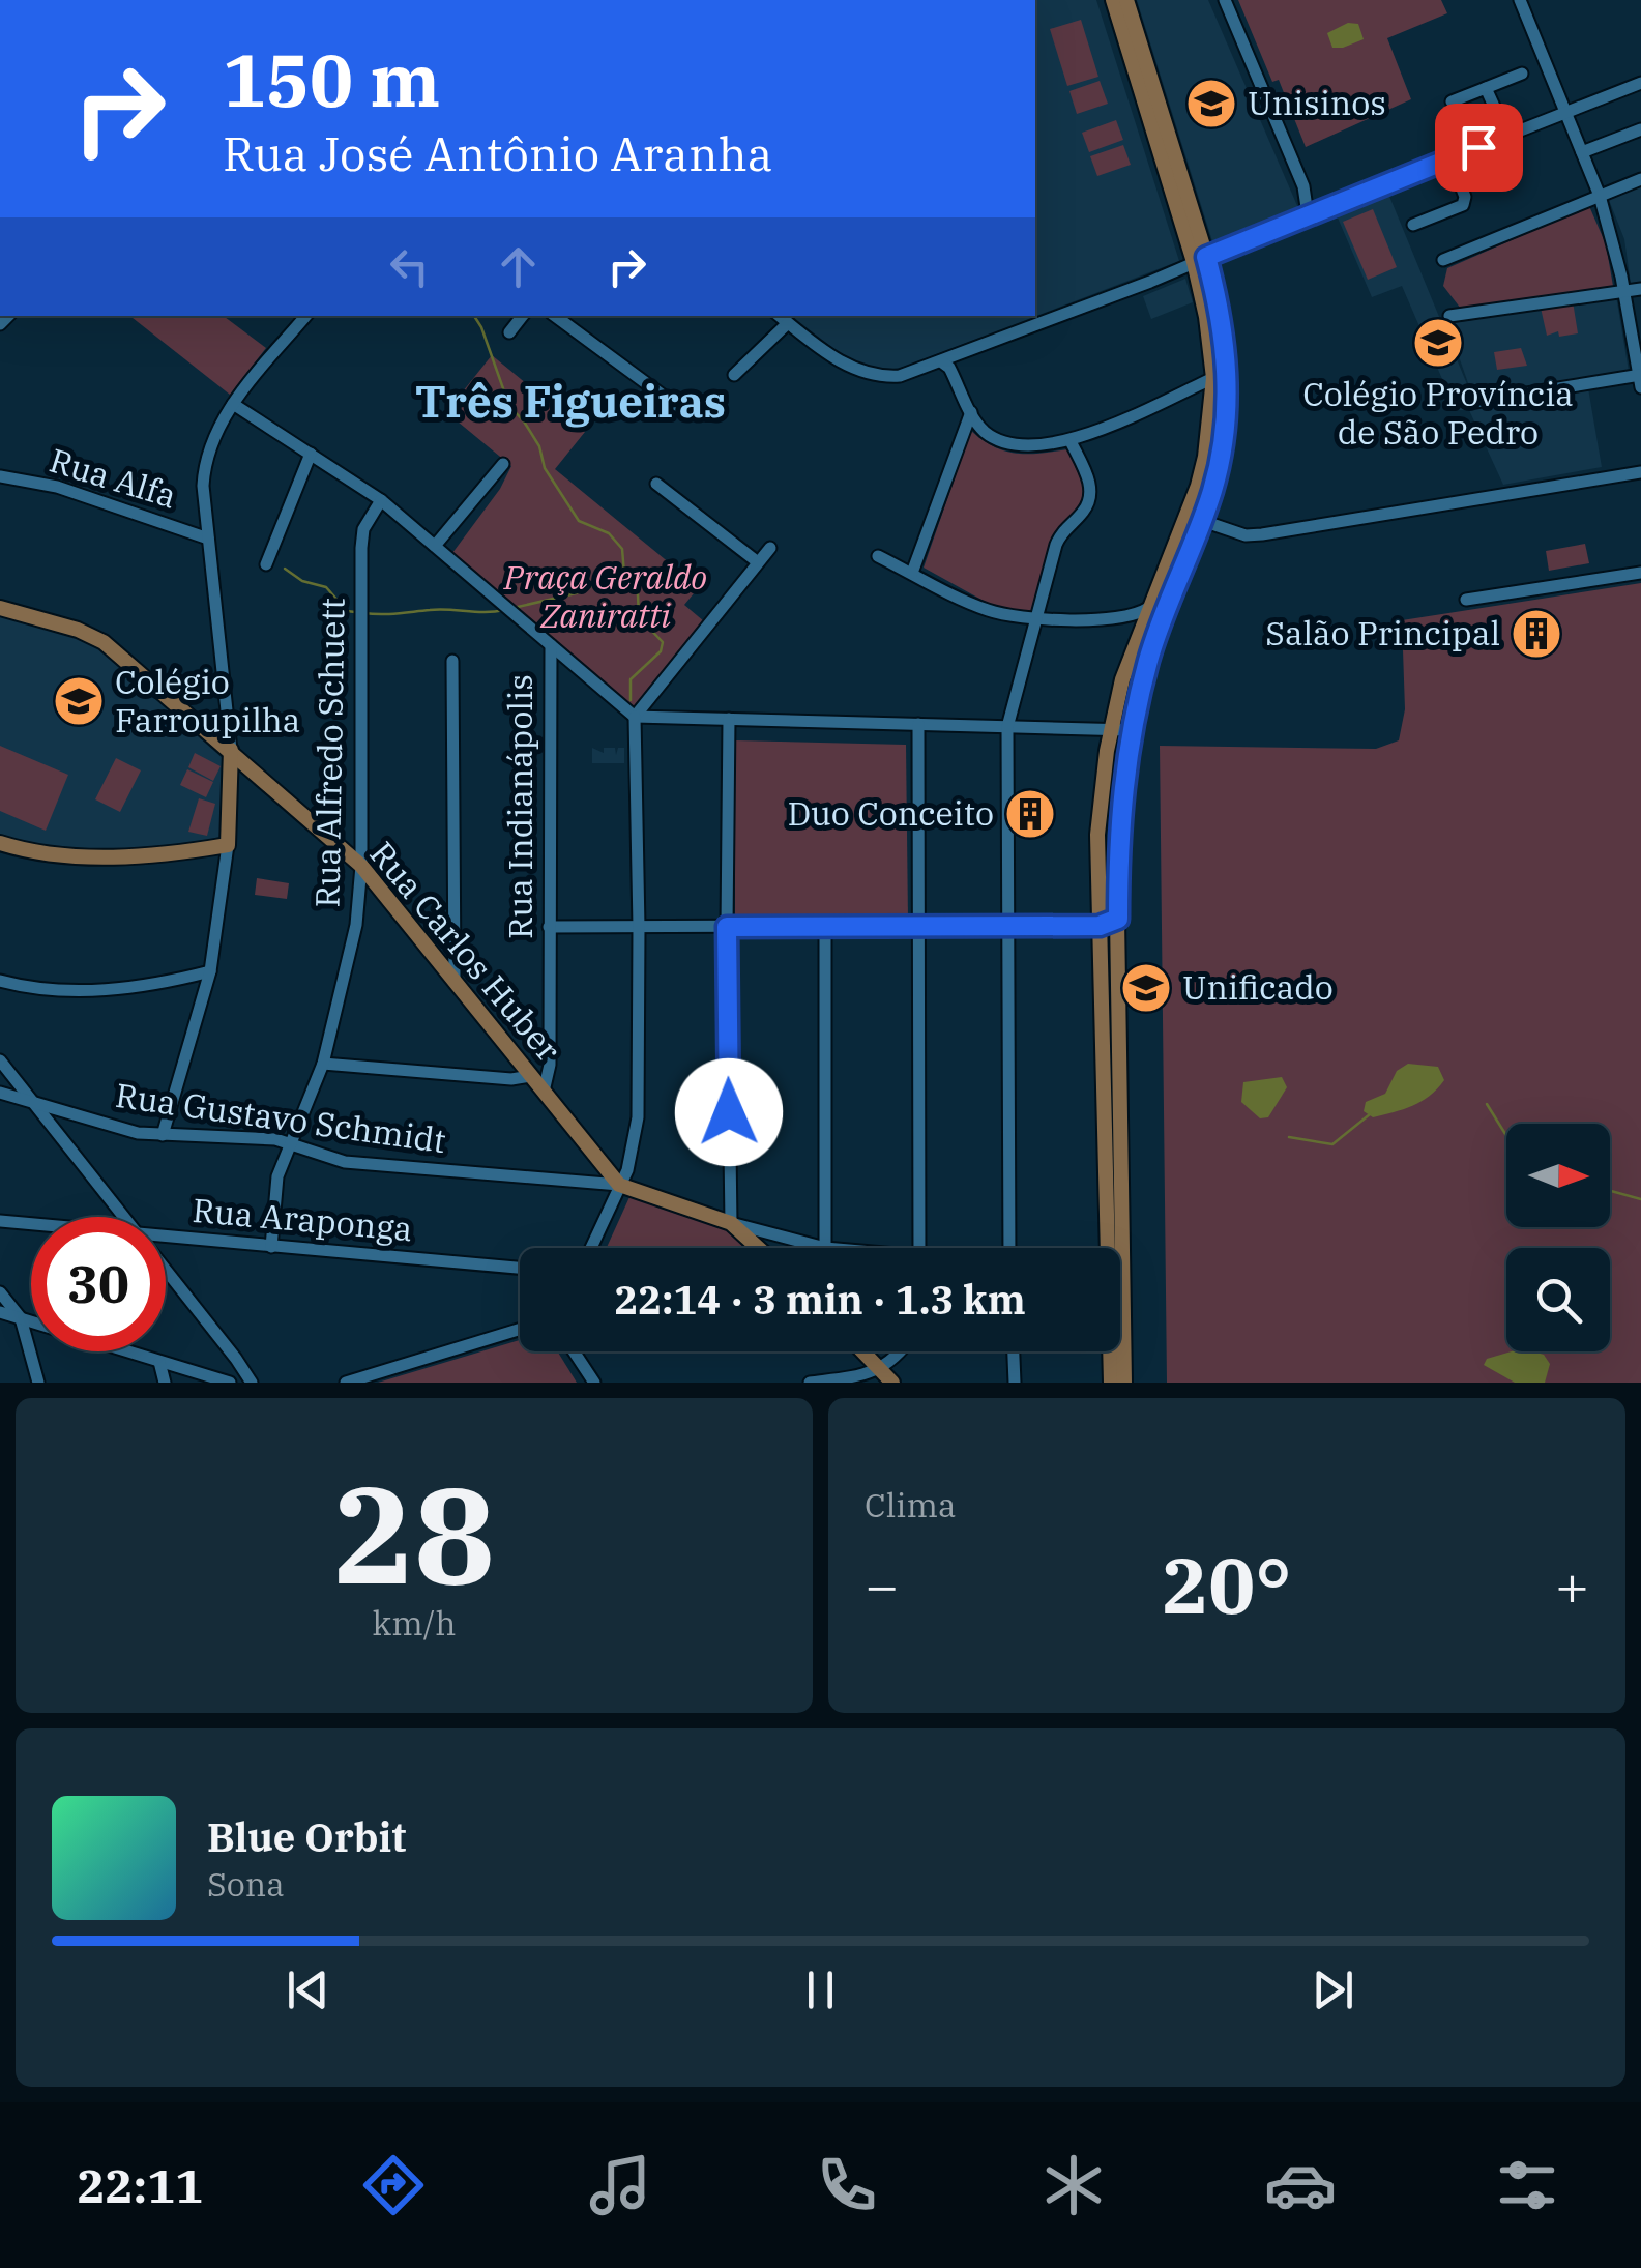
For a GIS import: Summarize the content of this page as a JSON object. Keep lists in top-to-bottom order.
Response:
{
  "streets": {
    "main road": ["Rua Carlos Huber"],
    "street": [
      "Rua Alfa",
      "Rua Alfredo Schuett",
      "Rua Indianápolis",
      "Rua Gustavo Schmidt",
      "Rua Araponga"
    ]
  },
  "crossings": [
    ["Rua Alfredo Schuett", "Rua Carlos Huber"],
    ["Rua Alfredo Schuett", "Rua Gustavo Schmidt"],
    ["Rua Alfredo Schuett", "Rua Araponga"],
    ["Rua Indianápolis", "Rua Carlos Huber"],
    ["Rua Carlos Huber", "Rua Gustavo Schmidt"]
  ],
  "districts": ["Três Figueiras"],
  "parks": ["Praça Geraldo Zaniratti"],
  "places": {
    "school or university": [
      "Unisinos",
      "Colégio Província de São Pedro",
      "Colégio Farroupilha",
      "Unificado"
    ],
    "building": ["Salão Principal", "Duo Conceito"]
  },
  "north": "right",
  "page": {
    "turn": ["150 m", "Rua José Antônio Aranha"],
    "limit": "30",
    "trip": "22:14 · 3 min · 1.3 km",
    "tile": [
      ["28", "km/h"],
      "Clima"
    ],
    "heat": ["−", "20°", "+"],
    "song": ["Blue Orbit", "Sona"],
    "tabs": "22:11"
  }
}
